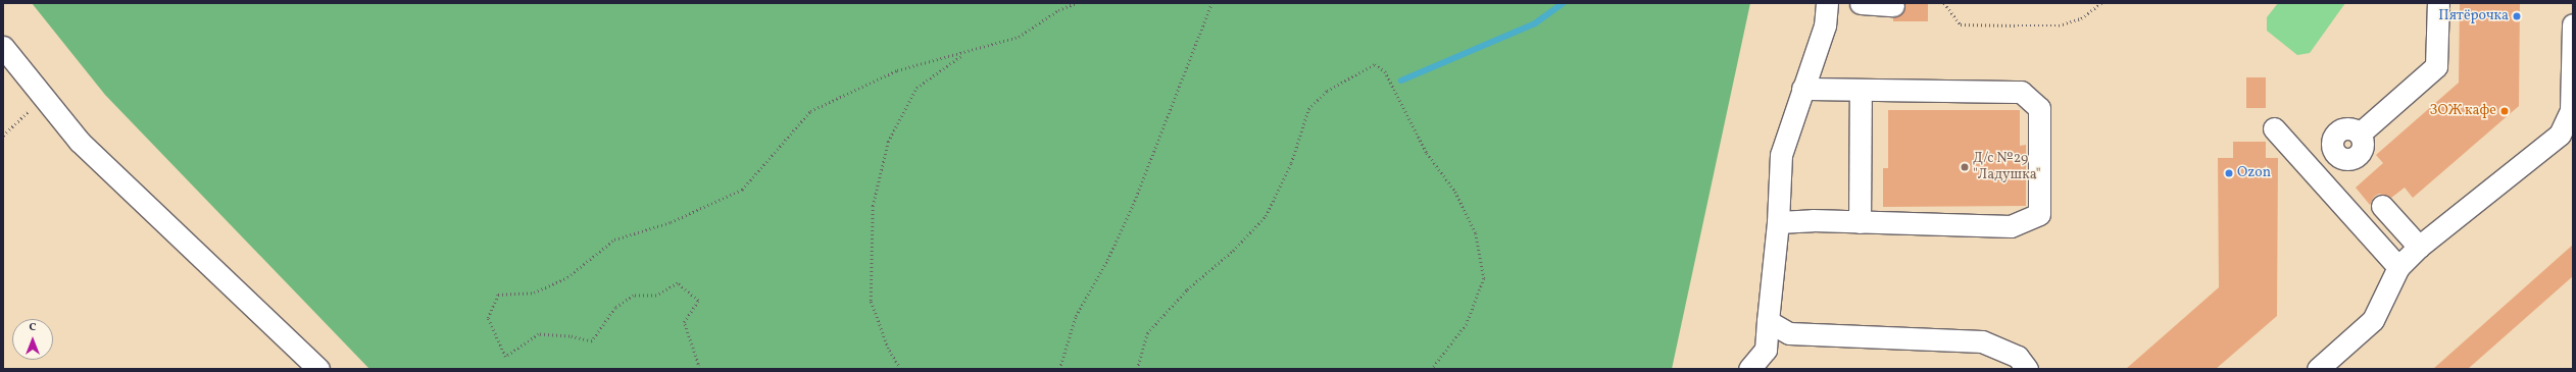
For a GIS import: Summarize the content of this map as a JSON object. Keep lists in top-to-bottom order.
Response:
{
  "places": [
    "Пятёрочка",
    "ЗОЖ кафе",
    "Д/с №29 \"Ладушка\"",
    "Ozon"
  ],
  "north": "top"
}
